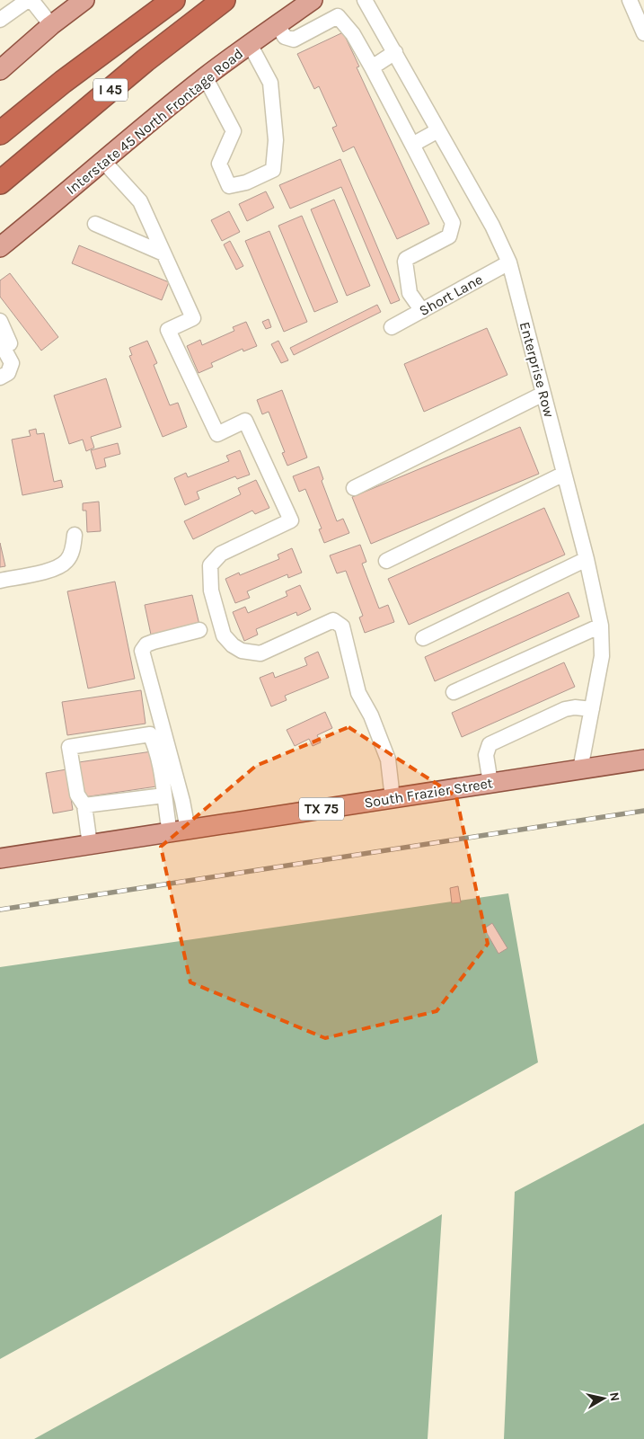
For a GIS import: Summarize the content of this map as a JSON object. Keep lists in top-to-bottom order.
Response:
{
  "streets": {
    "highway": ["I 45"],
    "main road": ["Interstate 45 North Frontage Road", "South Frazier Street", "TX 75"],
    "street": ["Short Lane", "Enterprise Row"]
  },
  "crossings": [
    ["Short Lane", "Enterprise Row"],
    ["Enterprise Row", "South Frazier Street"]
  ],
  "north": "right"
}
